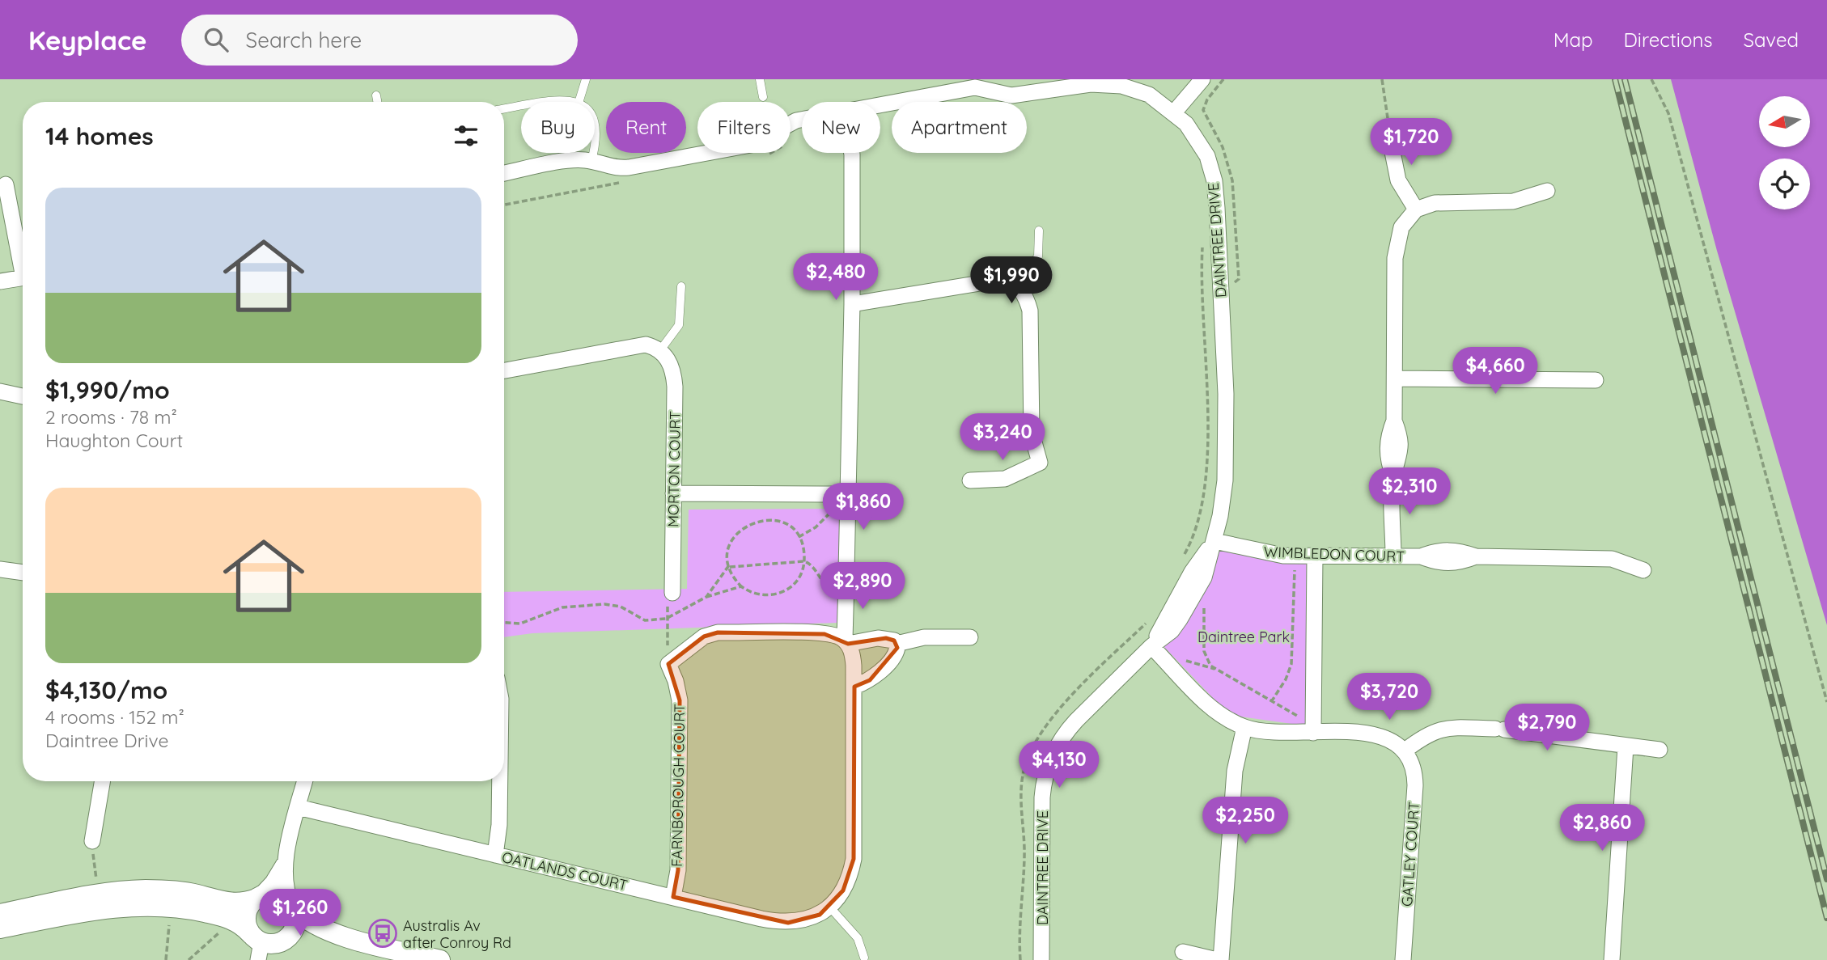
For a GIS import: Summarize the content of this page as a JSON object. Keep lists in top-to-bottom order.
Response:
{
  "streets": {
    "street": [
      "DAINTREE DRIVE",
      "MORTON COURT",
      "WIMBLEDON COURT",
      "FARNBOROUGH COURT",
      "GATLEY COURT",
      "OATLANDS COURT"
    ]
  },
  "crossings": [
    ["DAINTREE DRIVE", "WIMBLEDON COURT"],
    ["FARNBOROUGH COURT", "OATLANDS COURT"]
  ],
  "parks": ["Daintree Park"],
  "places": {
    "bus stop": ["Australis Av after Conroy Rd"]
  },
  "north": "left",
  "page": {
    "header": "Keyplace",
    "search": "Search here",
    "nav": ["Map", "Directions", "Saved"],
    "chip": [
      "Buy",
      "Rent",
      "Filters",
      "New",
      "Apartment"
    ],
    "heading": "14 homes",
    "price": [
      "$1,720",
      "$2,480",
      "$1,990",
      "$4,660",
      "$3,240",
      "$2,310",
      "$1,860",
      "$2,890",
      "$3,720",
      "$2,790",
      "$4,130",
      "$2,250",
      "$2,860",
      "$1,260"
    ],
    "list": [
      {
        "name": "$1,990/mo",
        "note": "2 rooms · 78 m² · Haughton Court"
      },
      {
        "name": "$4,130/mo",
        "note": "4 rooms · 152 m² · Daintree Drive"
      }
    ]
  }
}
